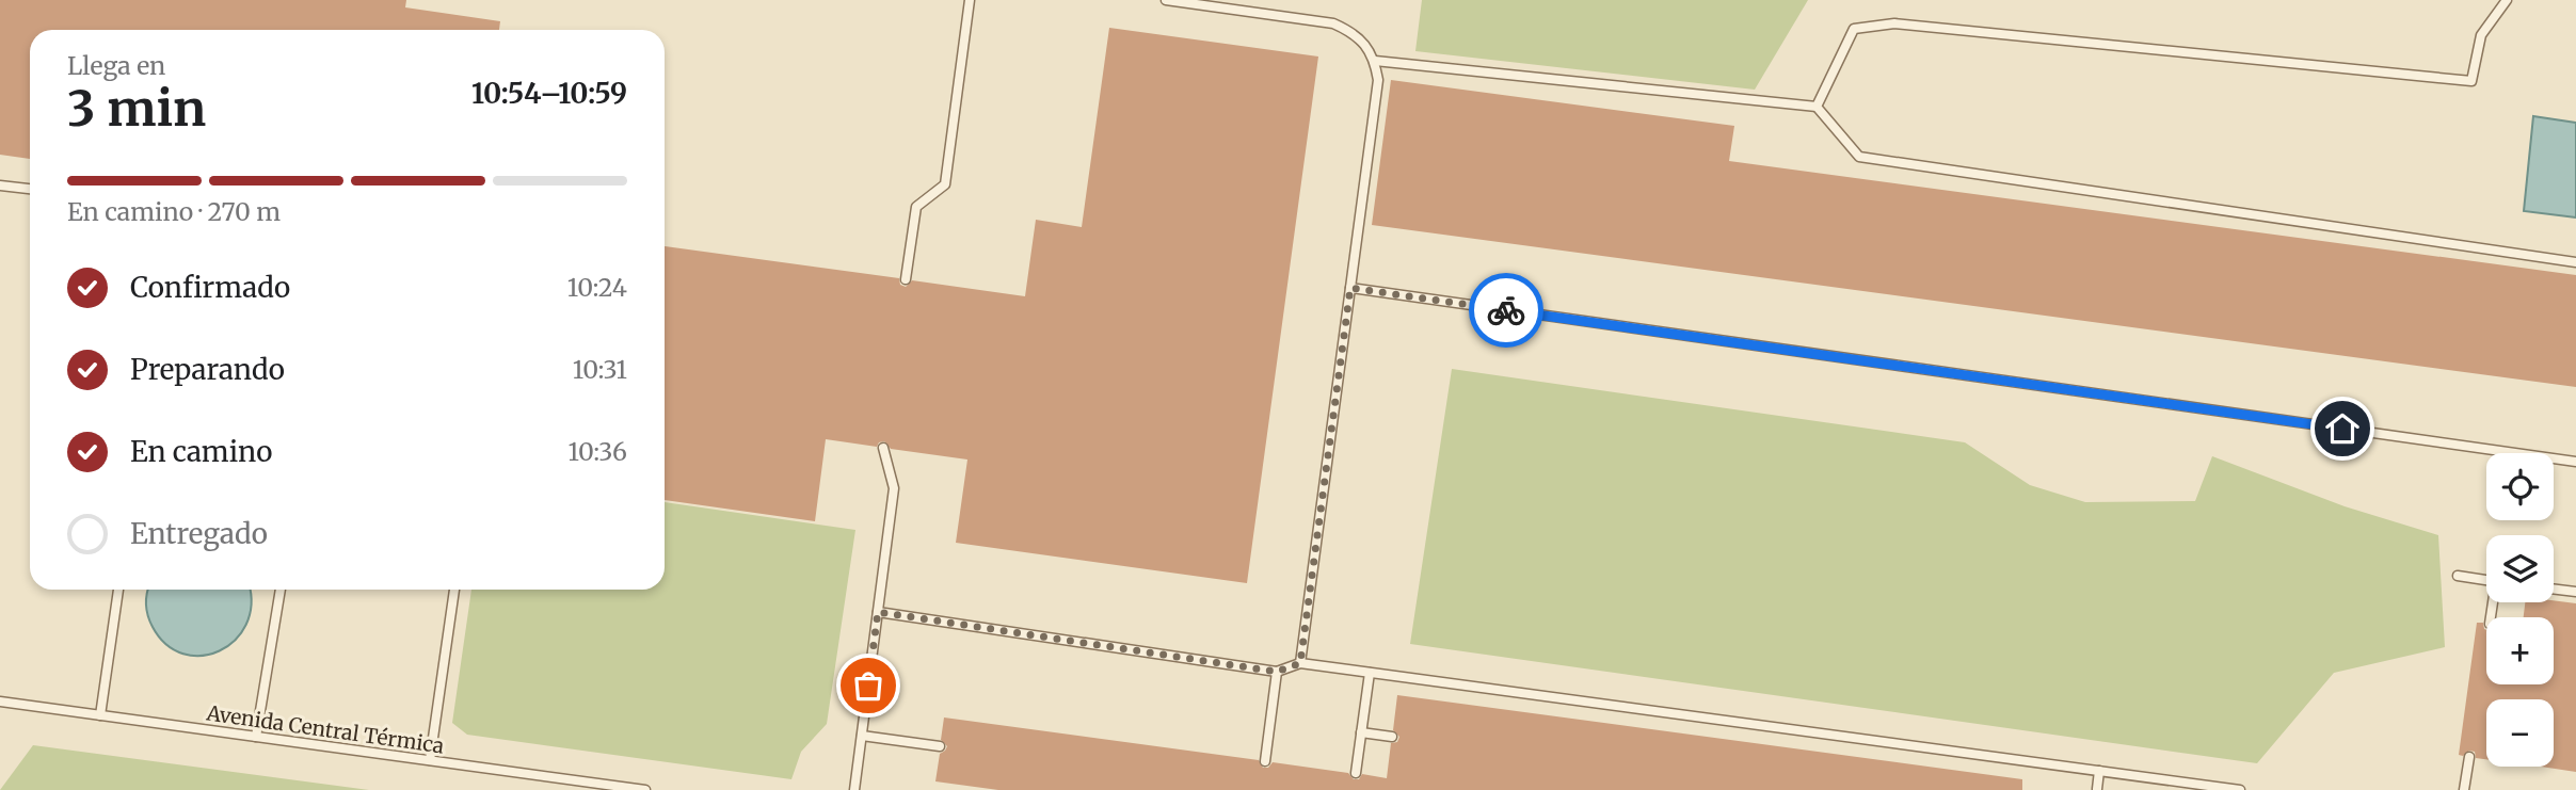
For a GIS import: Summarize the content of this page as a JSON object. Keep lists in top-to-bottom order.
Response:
{
  "streets": {
    "lane": ["Avenida Central Térmica"]
  },
  "page": {
    "heading": ["3 min", "Llega en", "10:54–10:59"],
    "bar": "En camino · 270 m",
    "list": [
      ["Confirmado", "10:24"],
      ["Preparando", "10:31"],
      ["En camino", "10:36"],
      "Entregado"
    ],
    "map_buttons": ["+", "−"]
  }
}
